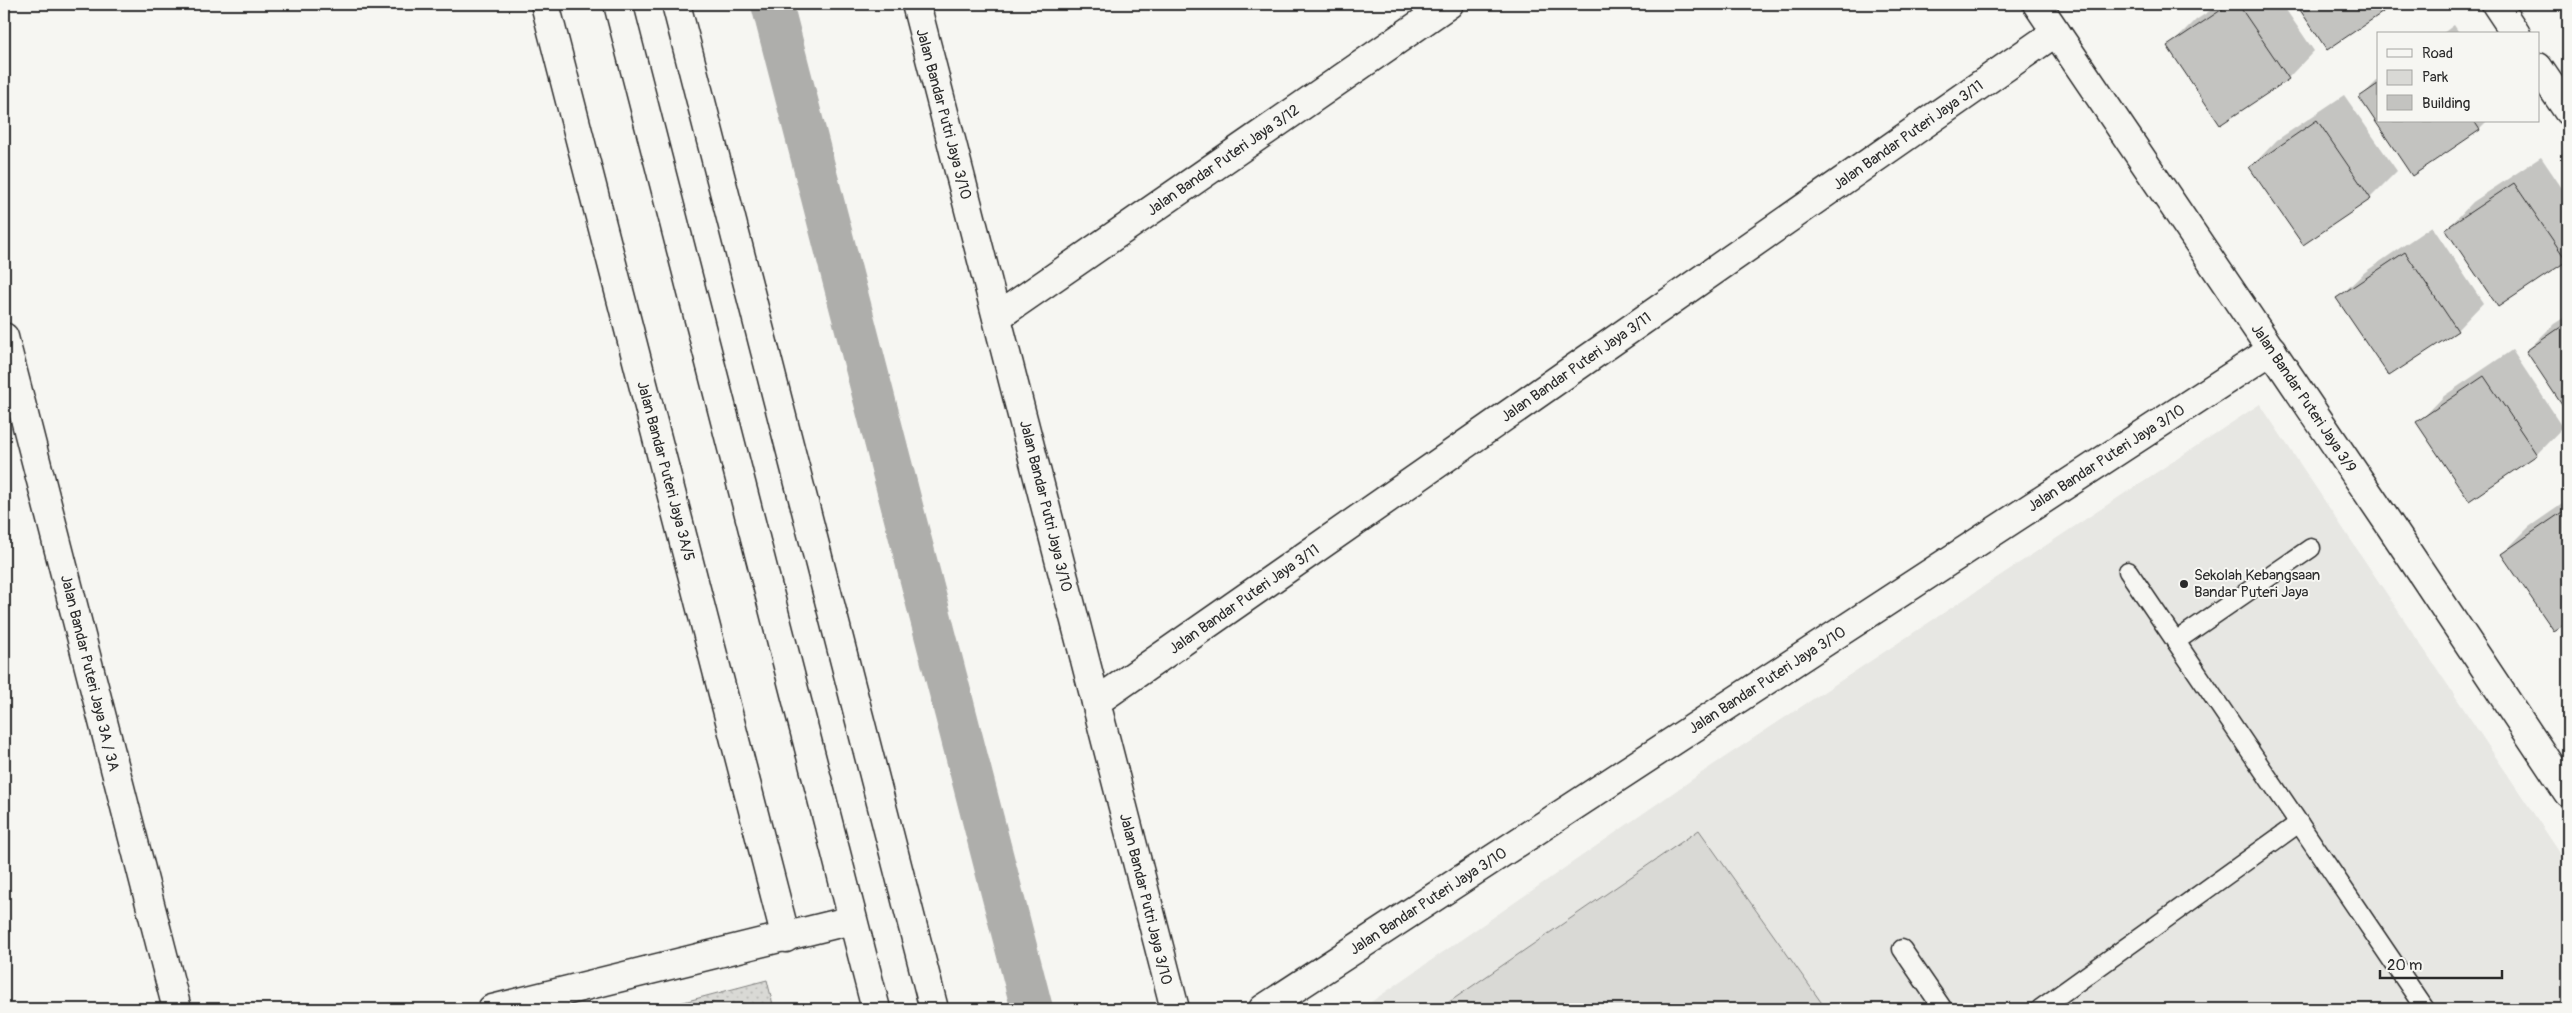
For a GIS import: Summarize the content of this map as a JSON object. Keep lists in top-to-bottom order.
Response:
{
  "streets": {
    "street": [
      "Jalan Bandar Putri Jaya 3/10",
      "Jalan Bandar Puteri Jaya 3/11",
      "Jalan Bandar Puteri Jaya 3/12",
      "Jalan Bandar Puteri Jaya 3/9",
      "Jalan Bandar Puteri Jaya 3/10",
      "Jalan Bandar Puteri Jaya 3A/5",
      "Jalan Bandar Puteri Jaya 3A / 3A"
    ]
  },
  "crossings": [
    ["Jalan Bandar Putri Jaya 3/10", "Jalan Bandar Puteri Jaya 3/11"],
    ["Jalan Bandar Putri Jaya 3/10", "Jalan Bandar Puteri Jaya 3/12"],
    ["Jalan Bandar Puteri Jaya 3/11", "Jalan Bandar Puteri Jaya 3/9"],
    ["Jalan Bandar Puteri Jaya 3/9", "Jalan Bandar Puteri Jaya 3/10"]
  ],
  "places": ["Sekolah Kebangsaan Bandar Puteri Jaya"],
  "legend": ["Road", "Park", "Building"],
  "scale_bar": "20 m"
}
